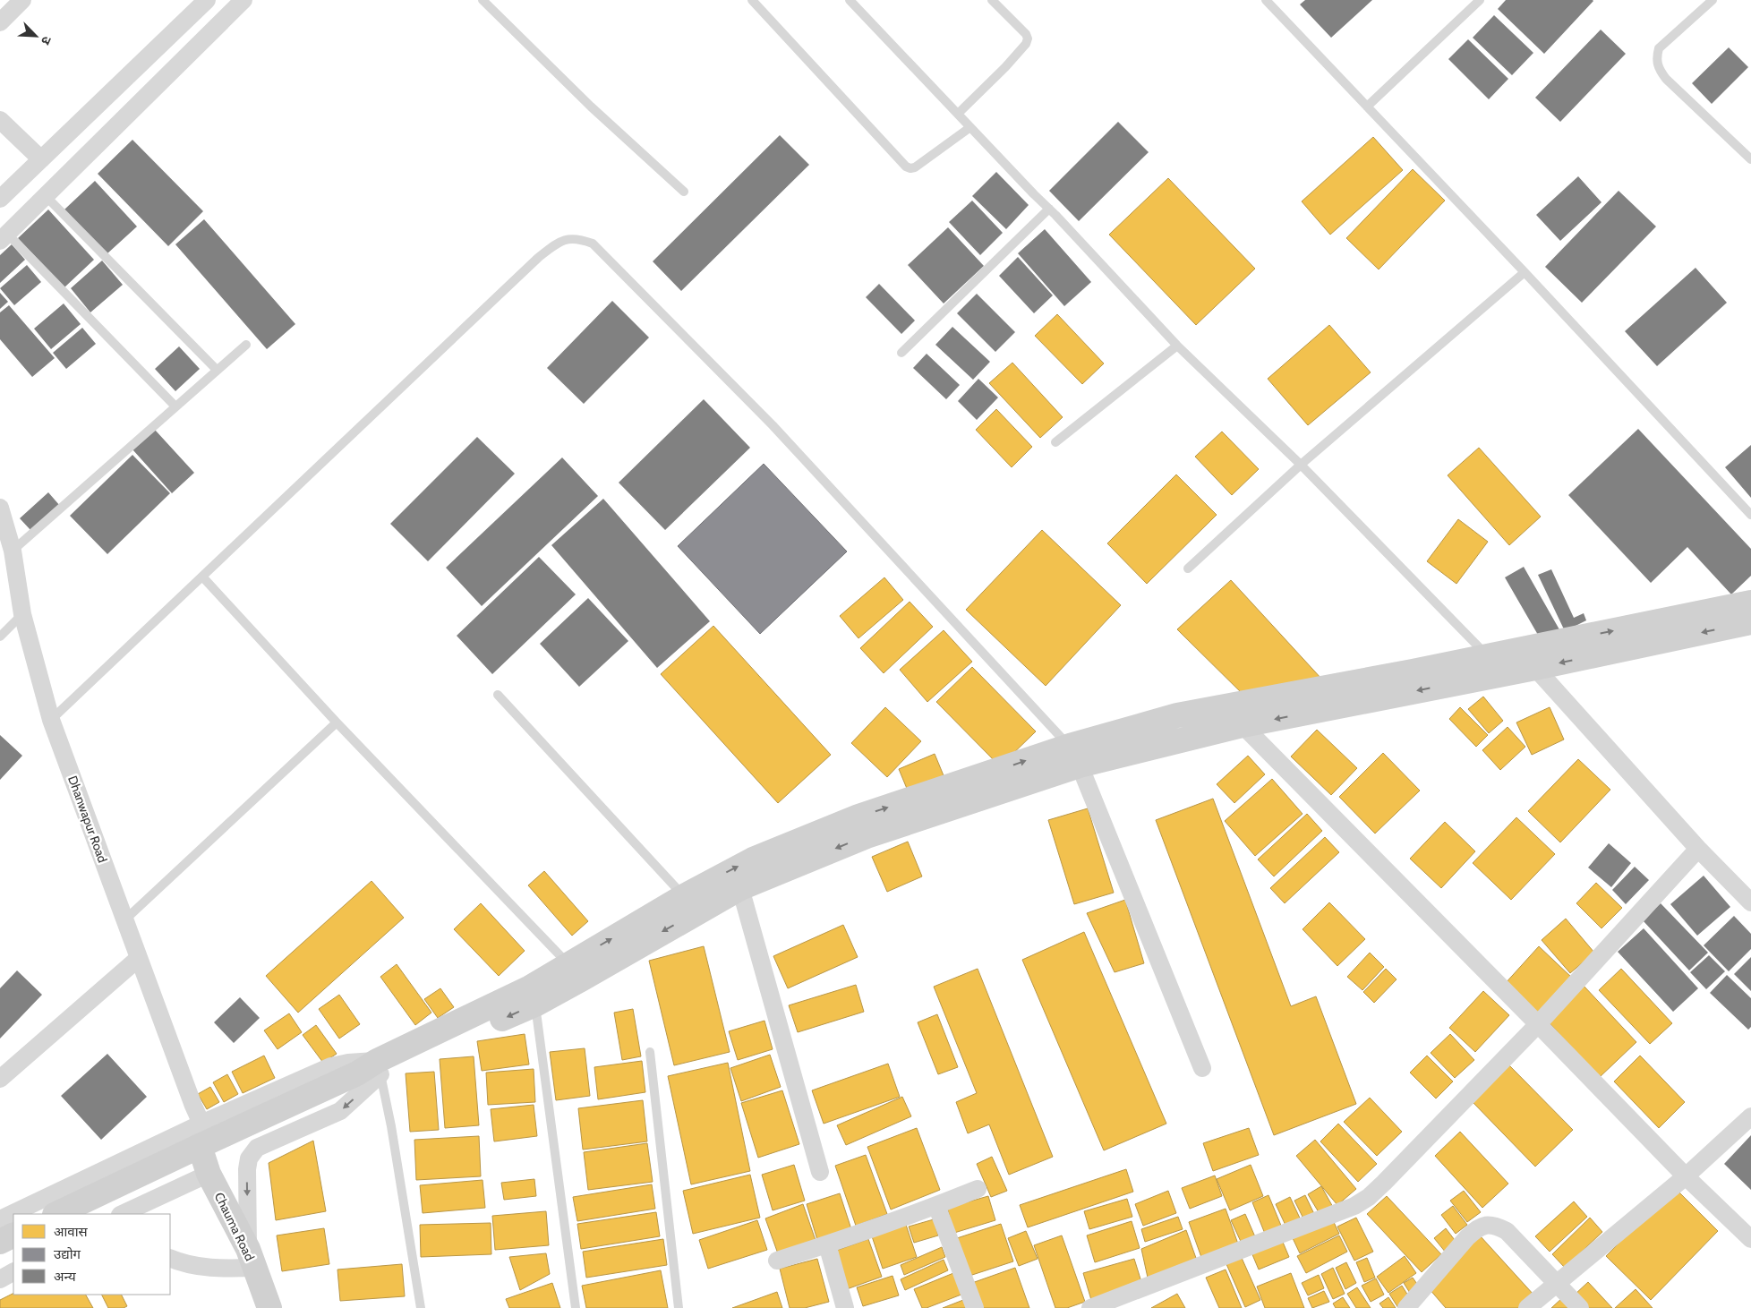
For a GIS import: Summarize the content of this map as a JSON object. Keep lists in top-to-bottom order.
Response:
{
  "streets": {
    "street": ["Dhanwapur Road", "Chauma Road"]
  },
  "crossings": [
    ["Dhanwapur Road", "Chauma Road"]
  ],
  "legend": ["आवास", "उद्योग", "अन्य"],
  "north": "bottom right"
}
